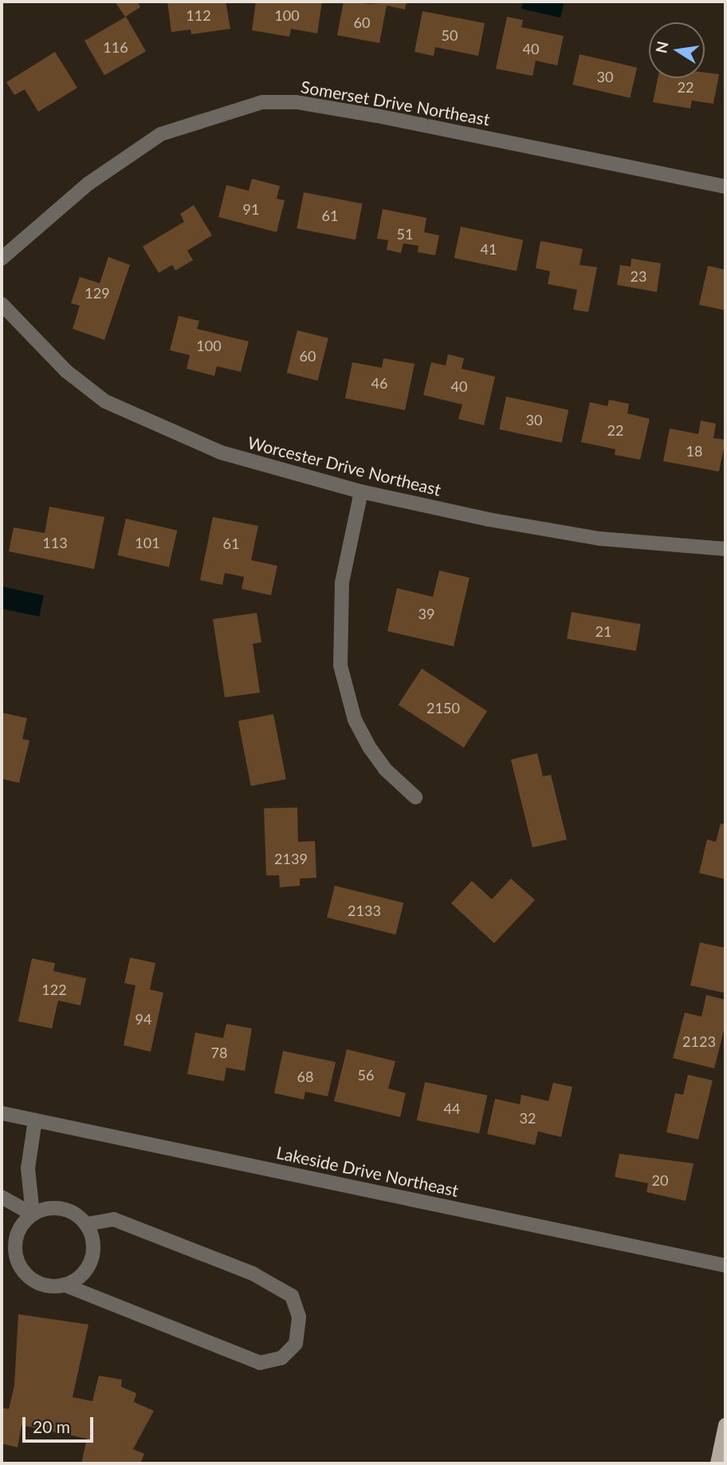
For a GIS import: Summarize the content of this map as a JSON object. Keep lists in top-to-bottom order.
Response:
{
  "streets": {
    "street": ["Somerset Drive Northeast", "Worcester Drive Northeast", "Lakeside Drive Northeast"]
  },
  "house_numbers": [
    "112",
    "100",
    "60",
    "50",
    "116",
    "40",
    "30",
    "22",
    "91",
    "61",
    "51",
    "41",
    "23",
    "129",
    "100",
    "60",
    "46",
    "40",
    "30",
    "22",
    "18",
    "113",
    "101",
    "61",
    "39",
    "21",
    "2150",
    "2139",
    "2133",
    "122",
    "94",
    "2123",
    "78",
    "56",
    "68",
    "44",
    "32",
    "20"
  ],
  "scale_bar": "20 m",
  "north": "left"
}
